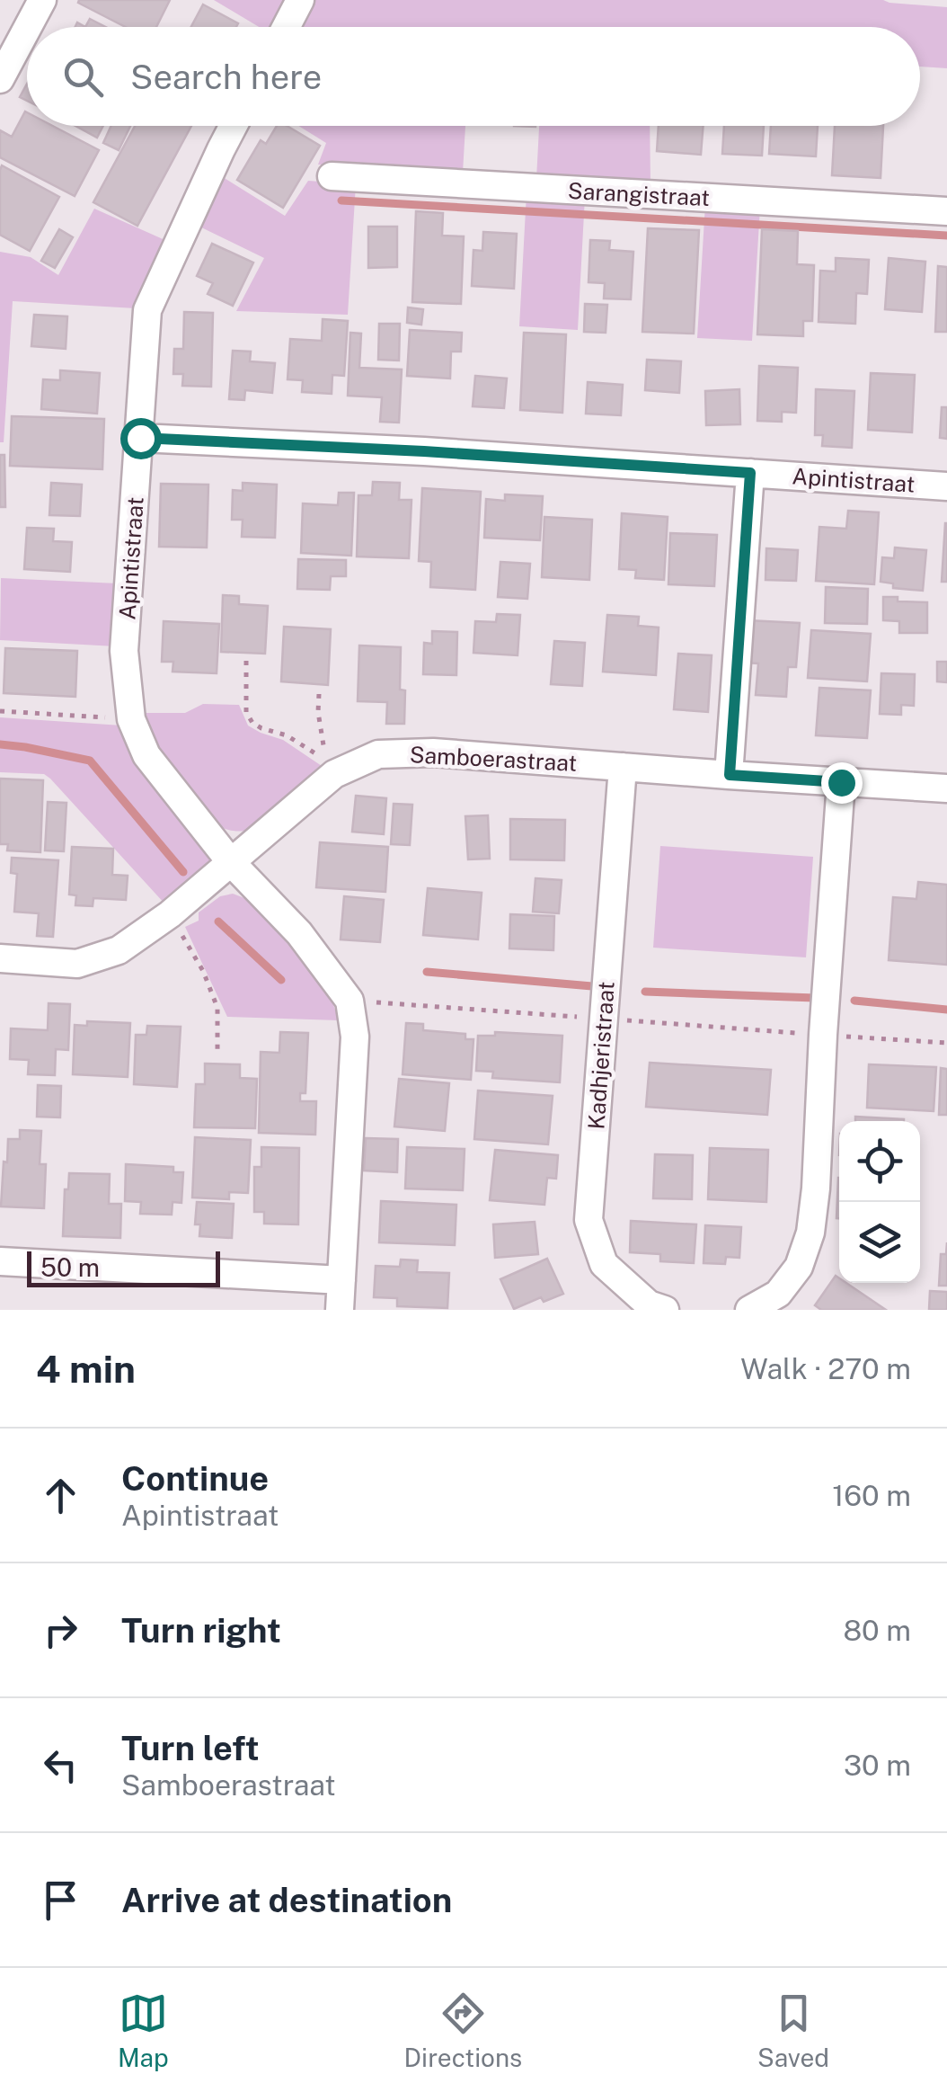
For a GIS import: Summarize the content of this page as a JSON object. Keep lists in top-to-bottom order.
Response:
{
  "streets": {
    "street": [
      "Sarangistraat",
      "Apintistraat",
      "Samboerastraat",
      "Kadhjeristraat"
    ]
  },
  "crossings": [
    ["Apintistraat", "Samboerastraat"],
    ["Samboerastraat", "Kadhjeristraat"]
  ],
  "scale_bar": "50 m",
  "page": {
    "search": "Search here",
    "scale": "50 m",
    "heading": ["4 min", "Walk · 270 m"],
    "list": [
      ["Continue", "Apintistraat", "160 m"],
      ["Turn right", "80 m"],
      ["Turn left", "Samboerastraat", "30 m"],
      "Arrive at destination"
    ],
    "nav": ["Map", "Directions", "Saved"]
  }
}
